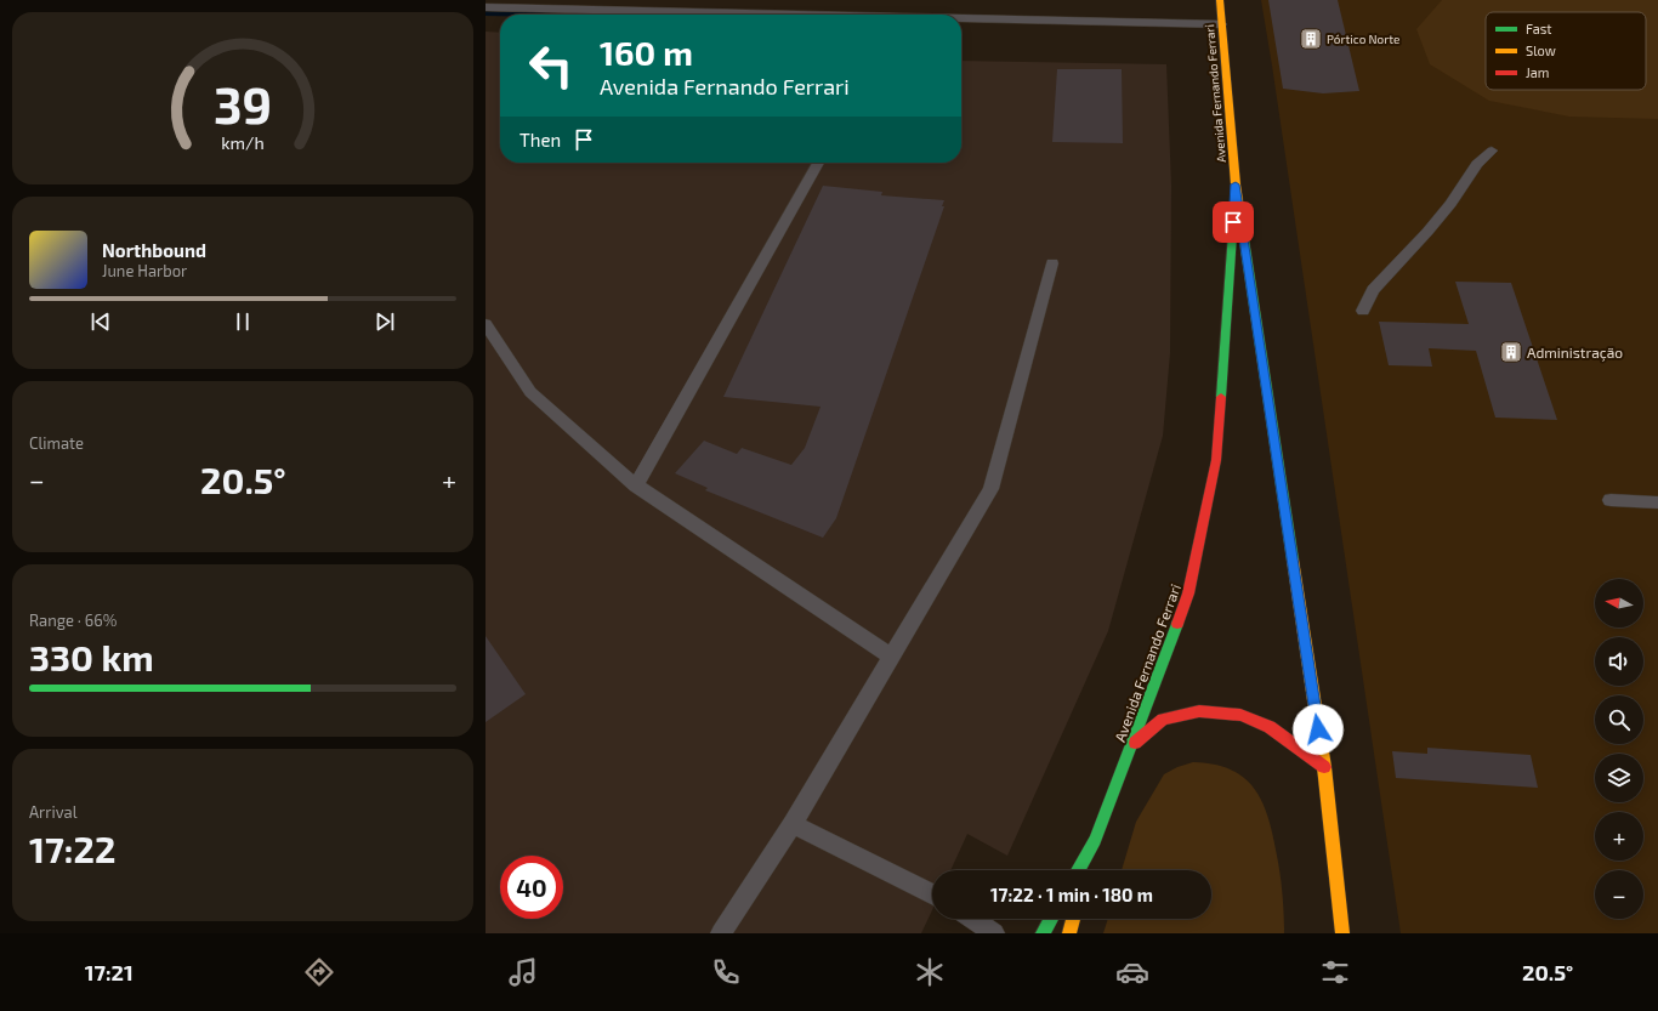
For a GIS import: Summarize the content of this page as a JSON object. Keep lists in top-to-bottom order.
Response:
{
  "streets": {
    "street": ["Avenida Fernando Ferrari"]
  },
  "places": {
    "building": ["Pórtico Norte", "Administração"]
  },
  "legend": ["Fast", "Slow", "Jam"],
  "north": "left",
  "page": {
    "turn": ["160 m", "Avenida Fernando Ferrari"],
    "then": "Then",
    "song": ["Northbound", "June Harbor"],
    "tile": [
      "Climate",
      ["Range · 66%", "330 km"],
      ["Arrival", "17:22"]
    ],
    "heat": ["−", "20.5°", "+"],
    "map_buttons": ["+", "−"],
    "limit": "40",
    "trip": "17:22 · 1 min · 180 m",
    "tabs": ["17:21", "20.5°"],
    "gauge": ["39", "km/h"]
  }
}
